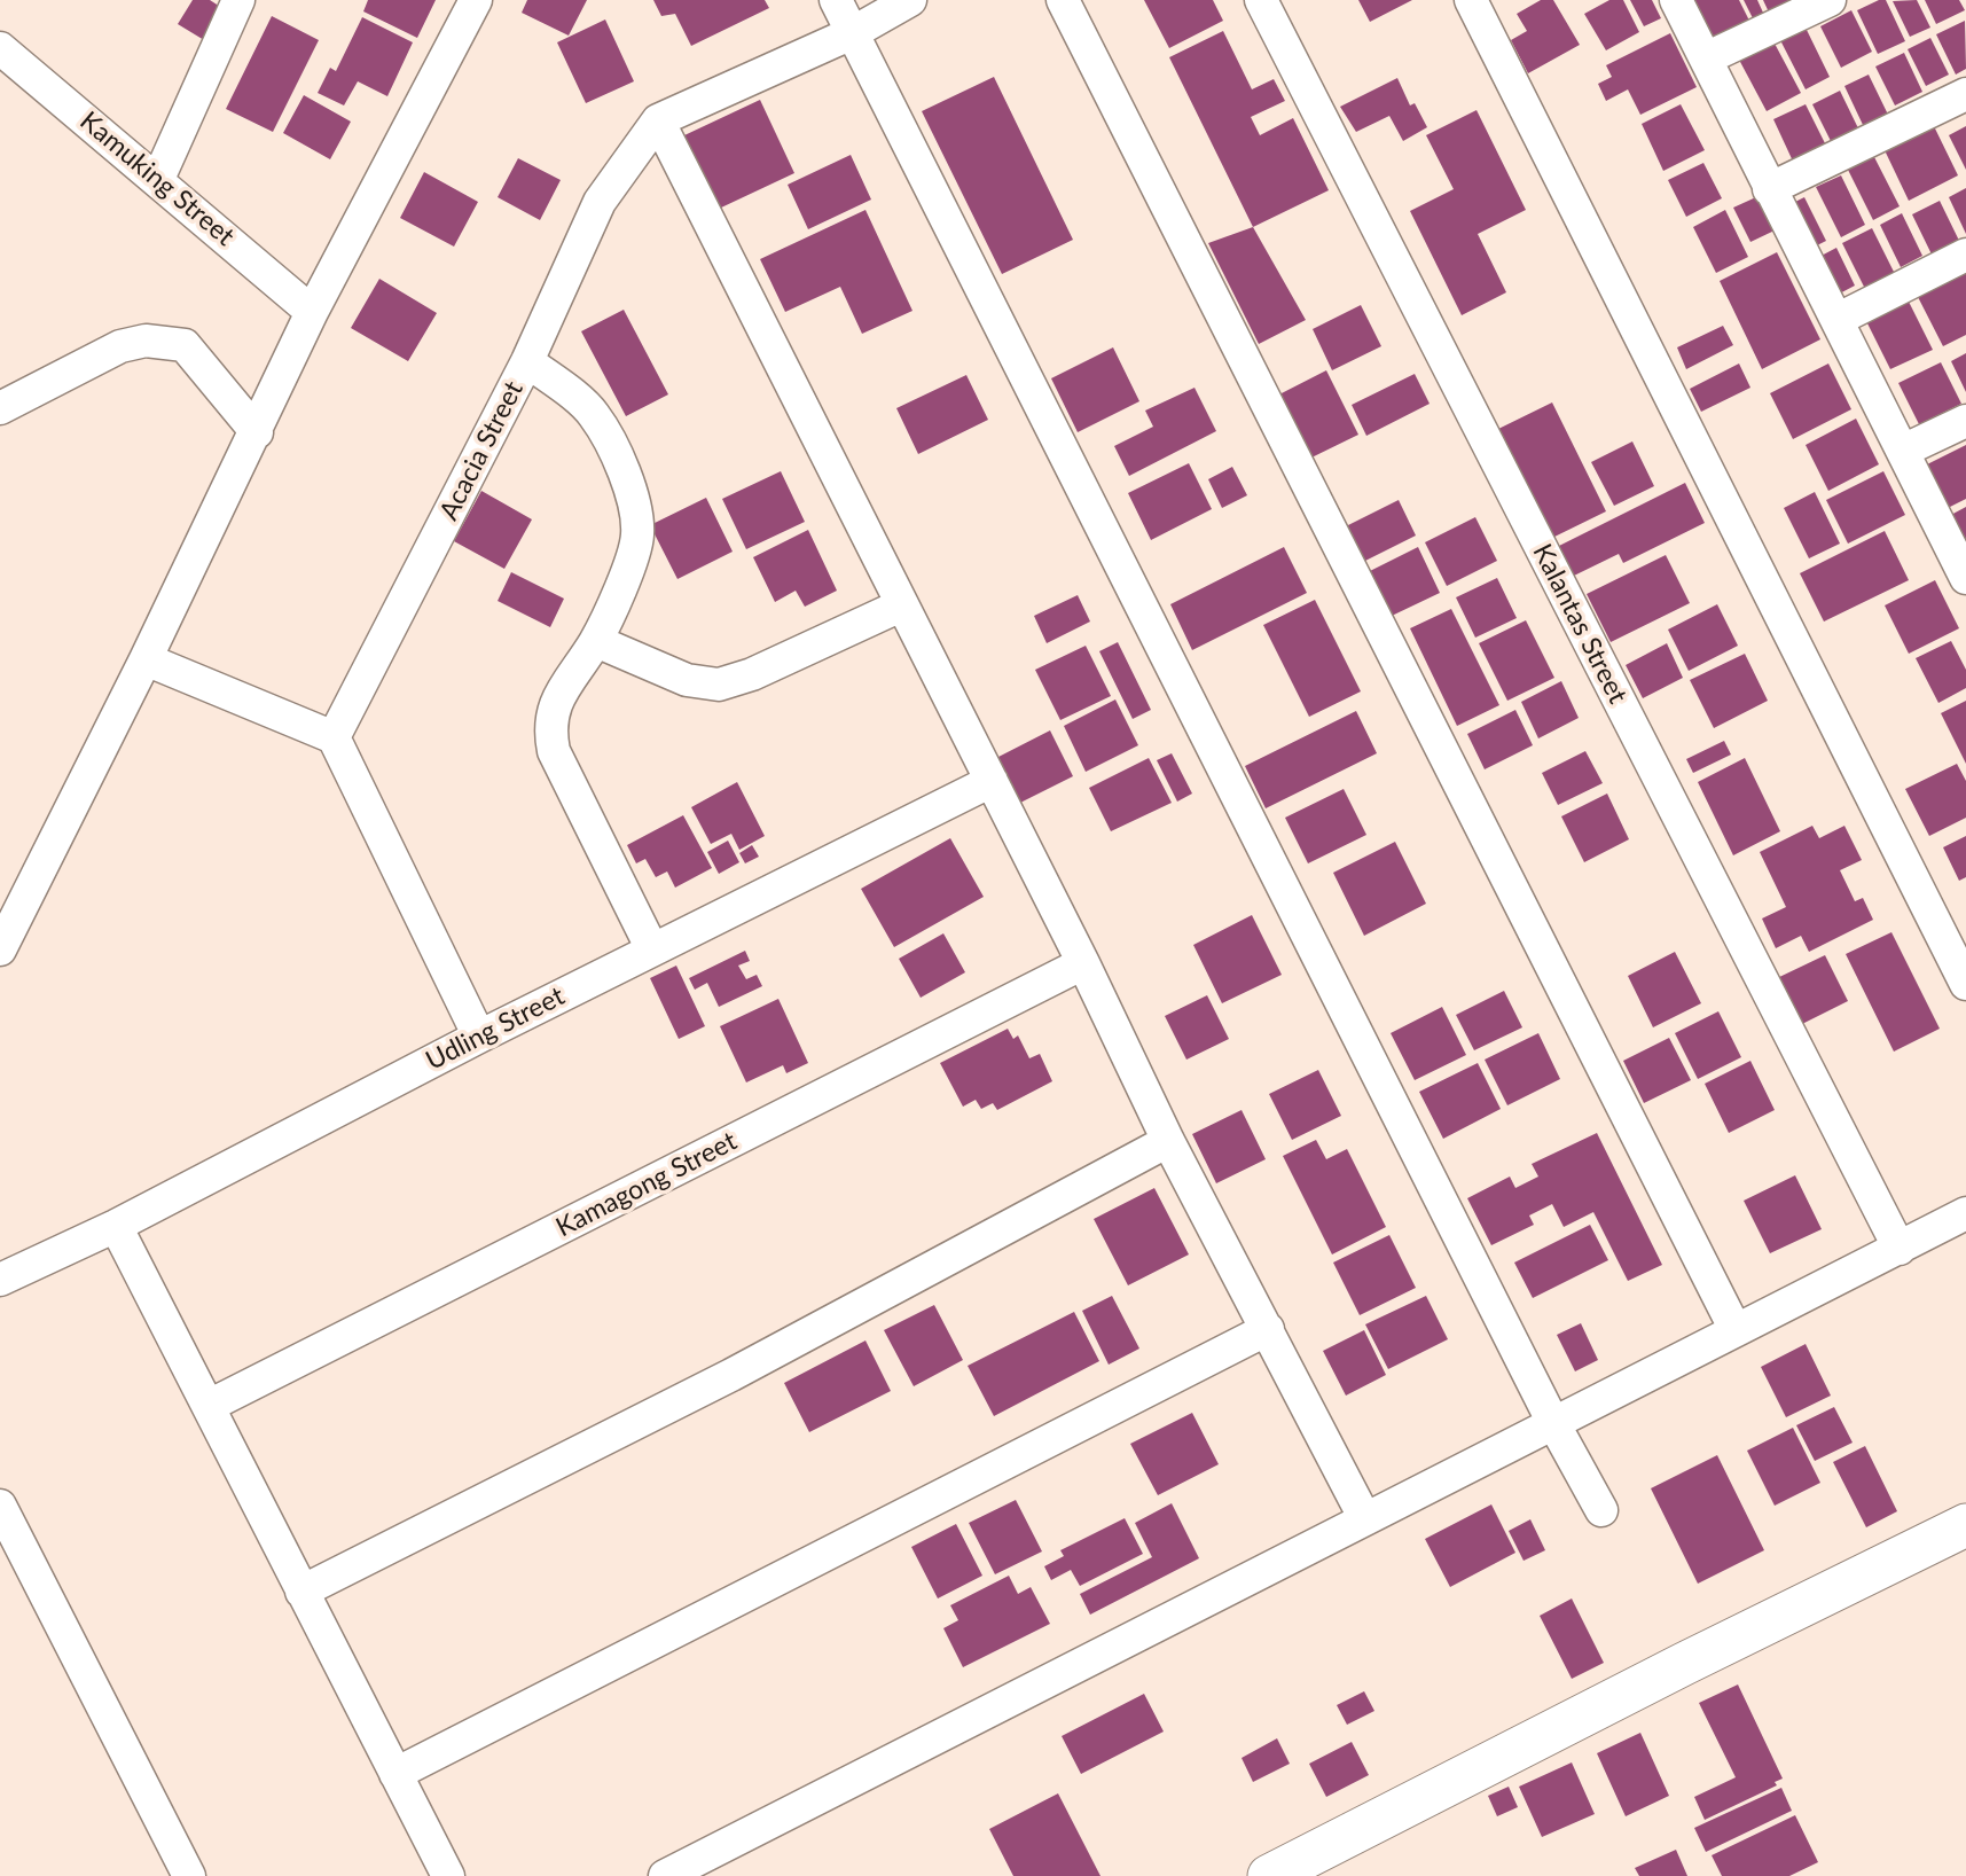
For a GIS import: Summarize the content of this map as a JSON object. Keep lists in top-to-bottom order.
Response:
{
  "streets": {
    "street": [
      "Kamuking Street",
      "Acacia Street",
      "Kalantas Street",
      "Udling Street",
      "Kamagong Street"
    ]
  }
}
